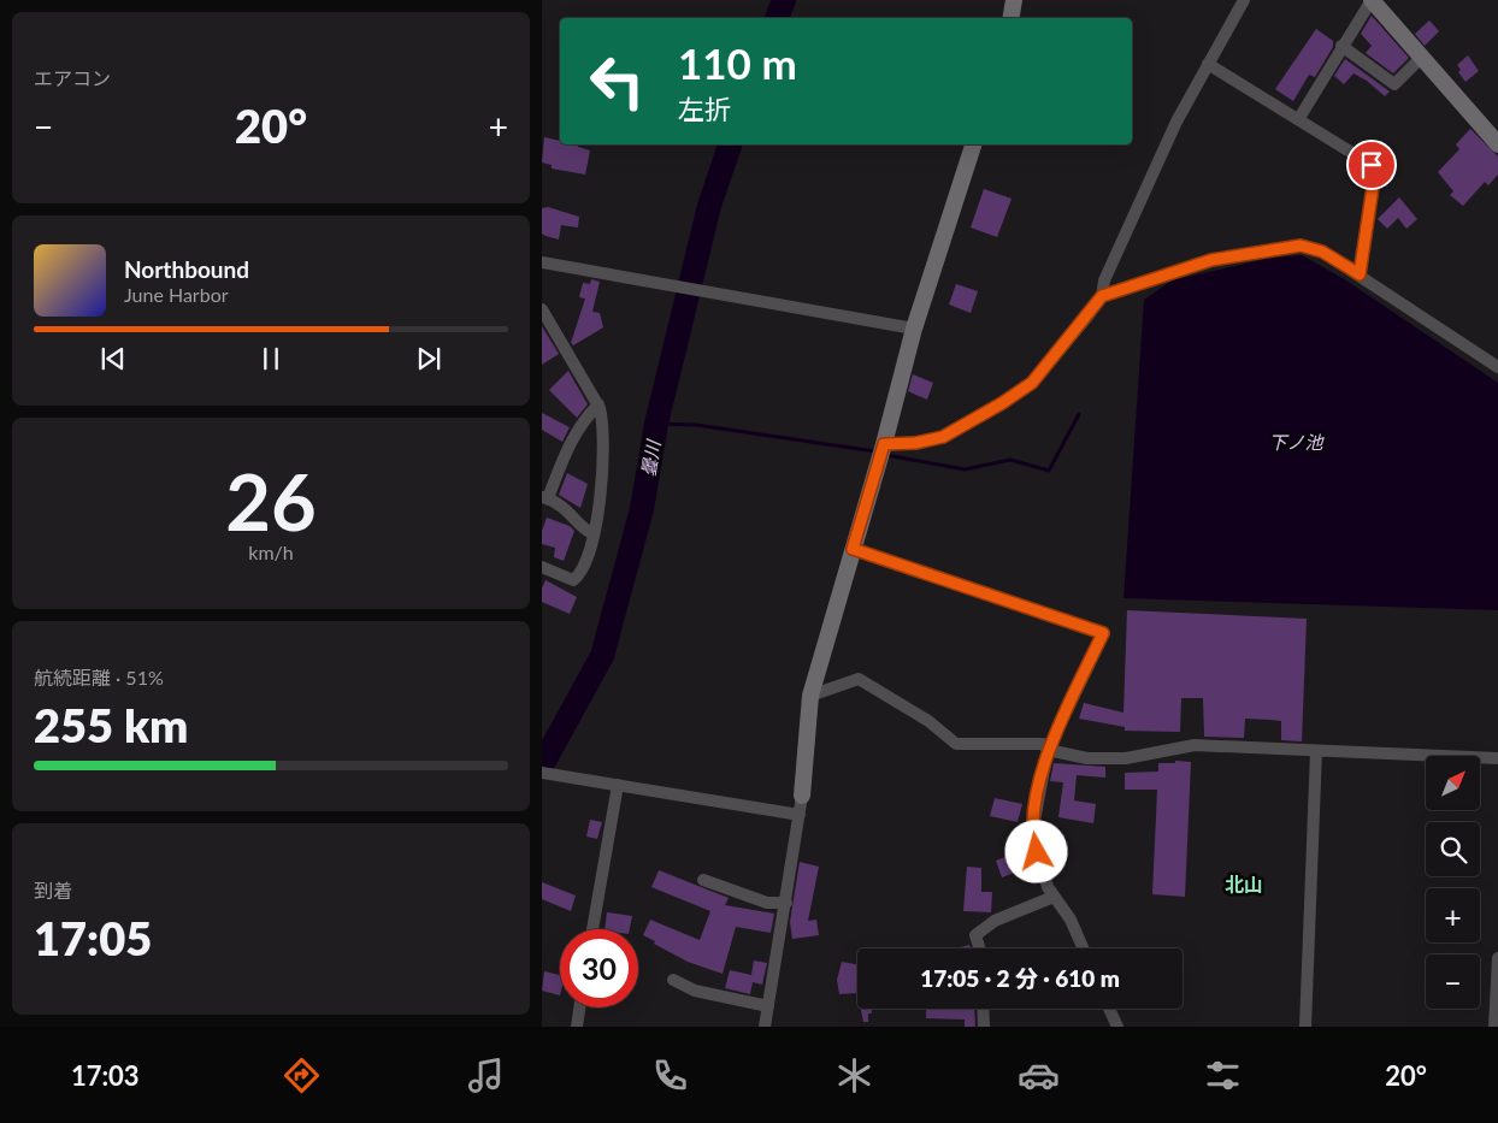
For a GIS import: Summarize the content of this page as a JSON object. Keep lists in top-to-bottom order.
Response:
{
  "districts": ["北山"],
  "water": ["下ノ池", "曇川"],
  "north": "top right",
  "page": {
    "tile": [
      "エアコン",
      ["26", "km/h"],
      ["航続距離 · 51%", "255 km"],
      ["到着", "17:05"]
    ],
    "turn": ["110 m", "左折"],
    "heat": ["−", "20°", "+"],
    "song": ["Northbound", "June Harbor"],
    "map_buttons": ["+", "−"],
    "limit": "30",
    "trip": "17:05 · 2 分 · 610 m",
    "tabs": ["17:03", "20°"]
  }
}
